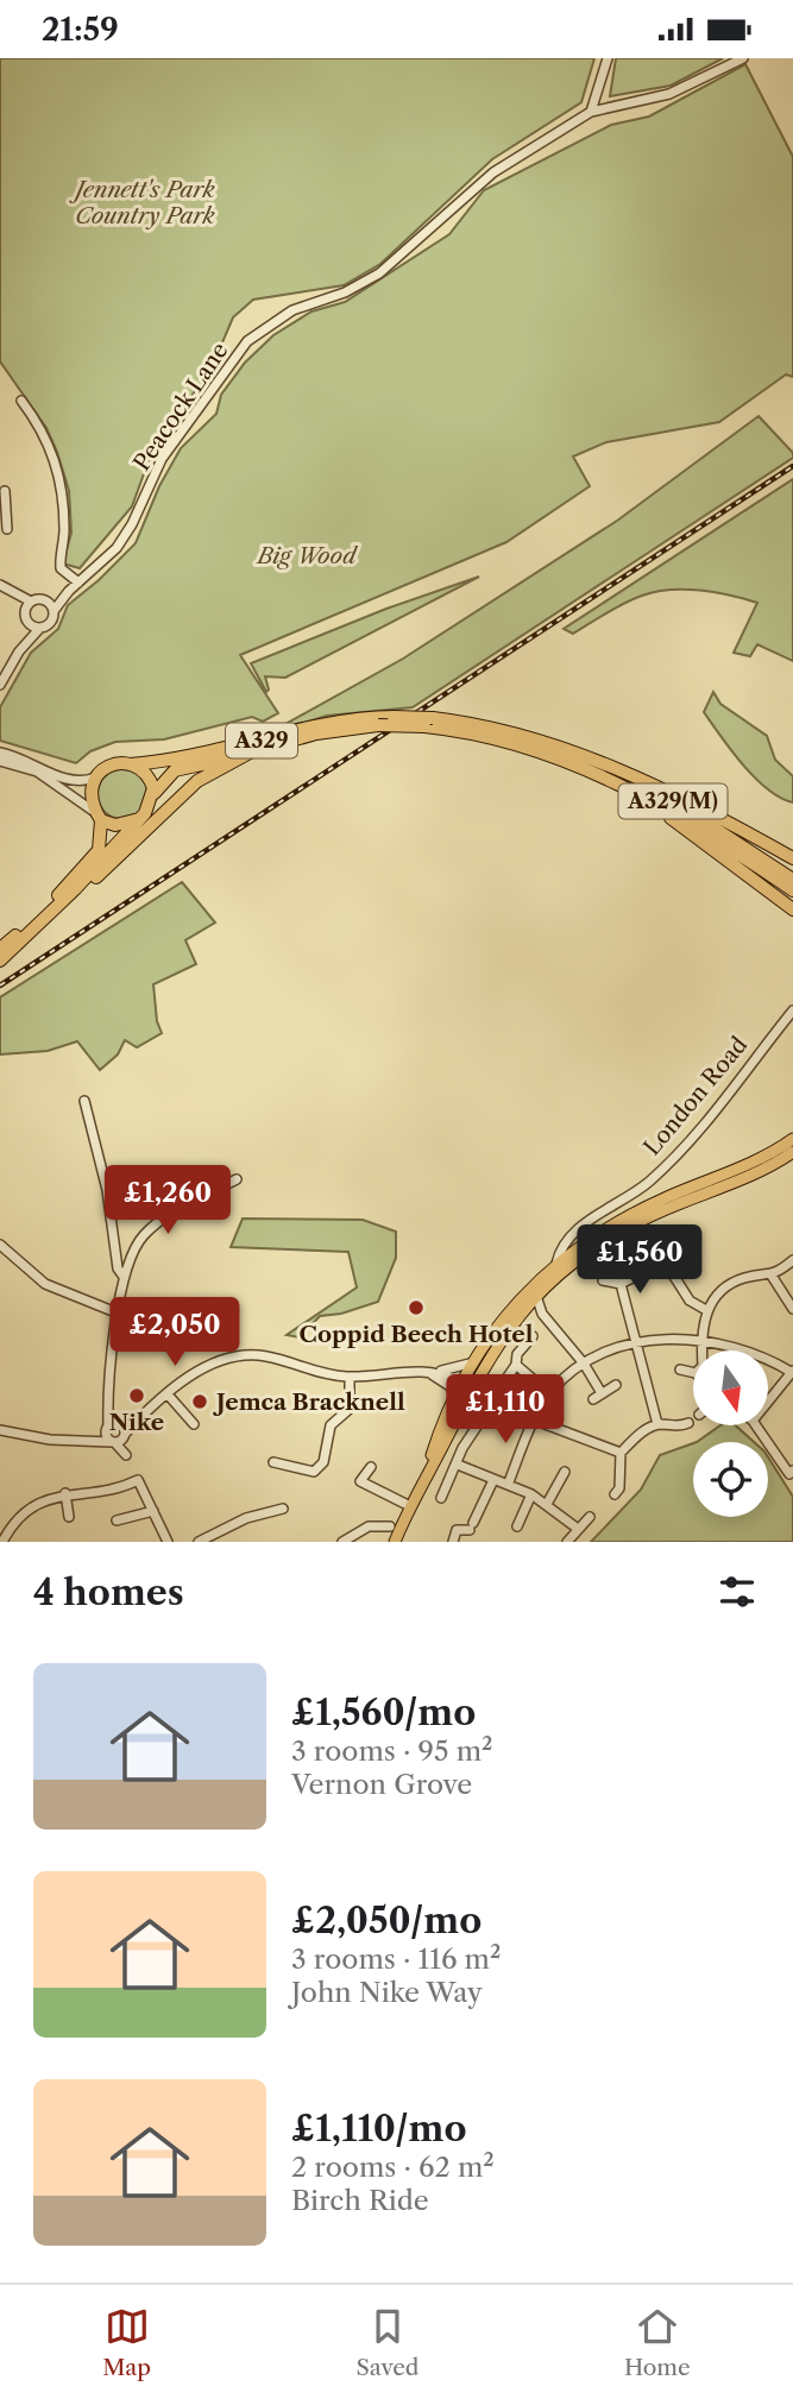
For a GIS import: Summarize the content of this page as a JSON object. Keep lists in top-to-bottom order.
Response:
{
  "streets": {
    "highway": ["A329", "A329(M)"],
    "main road": ["London Road"],
    "street": ["Peacock Lane"]
  },
  "crossings": [
    ["A329", "A329(M)"]
  ],
  "parks": ["Jennett's Park Country Park", "Big Wood"],
  "places": ["Coppid Beech Hotel", "Nike", "Jemca Bracknell"],
  "north": "bottom",
  "page": {
    "status": "21:59",
    "price": [
      "£1,260",
      "£1,560",
      "£2,050",
      "£1,110"
    ],
    "heading": "4 homes",
    "list": [
      {
        "name": "£1,560/mo",
        "note": "3 rooms · 95 m² · Vernon Grove"
      },
      {
        "name": "£2,050/mo",
        "note": "3 rooms · 116 m² · John Nike Way"
      },
      {
        "name": "£1,110/mo",
        "note": "2 rooms · 62 m² · Birch Ride"
      }
    ],
    "tabs": ["Map", "Saved", "Home"]
  }
}
